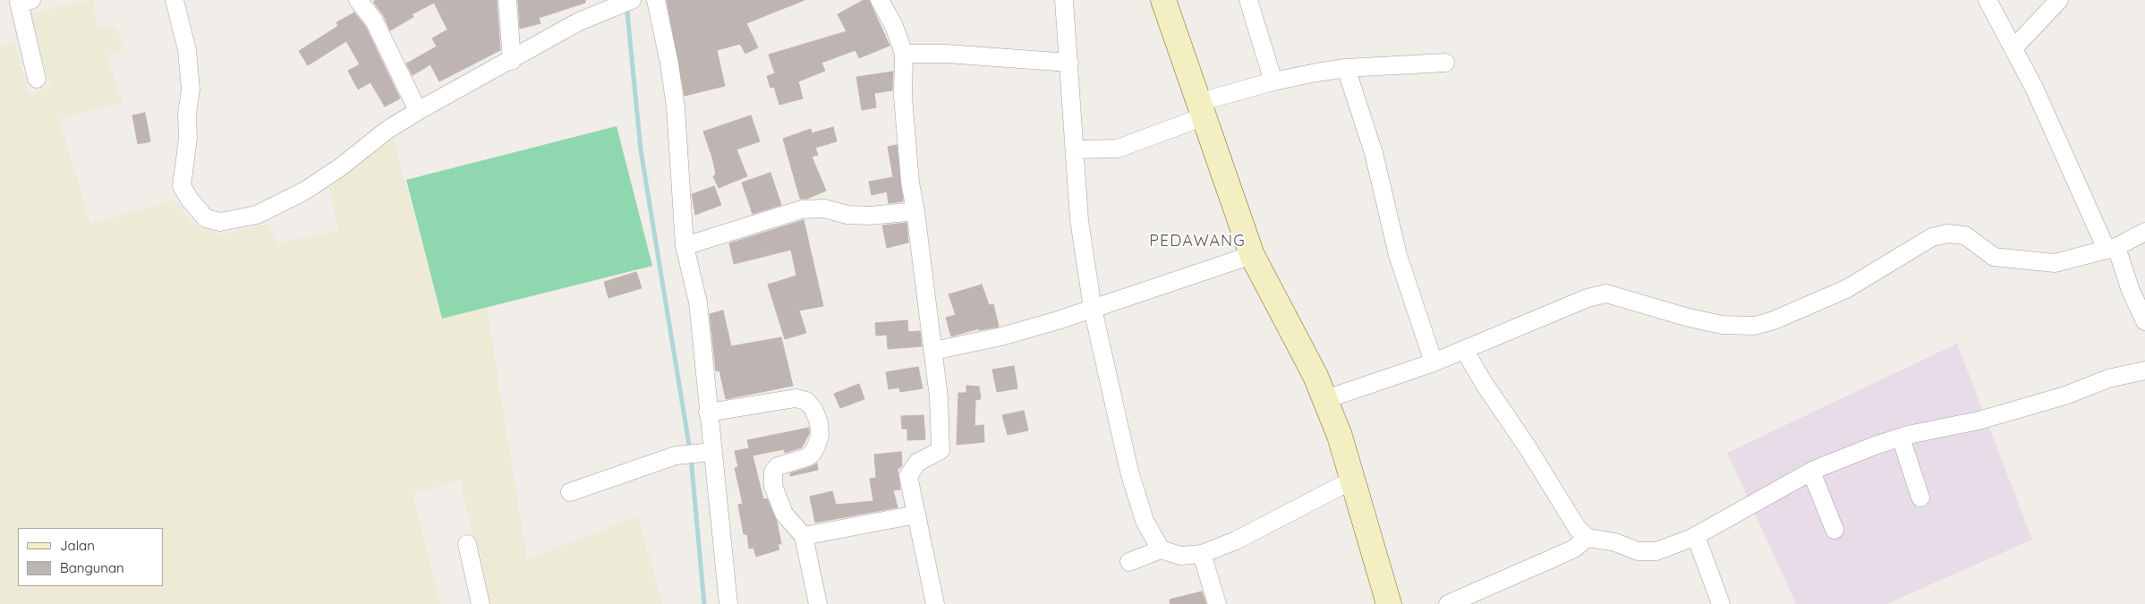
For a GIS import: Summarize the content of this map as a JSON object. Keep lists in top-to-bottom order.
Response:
{
  "districts": ["PEDAWANG"],
  "legend": ["Jalan", "Bangunan"]
}
